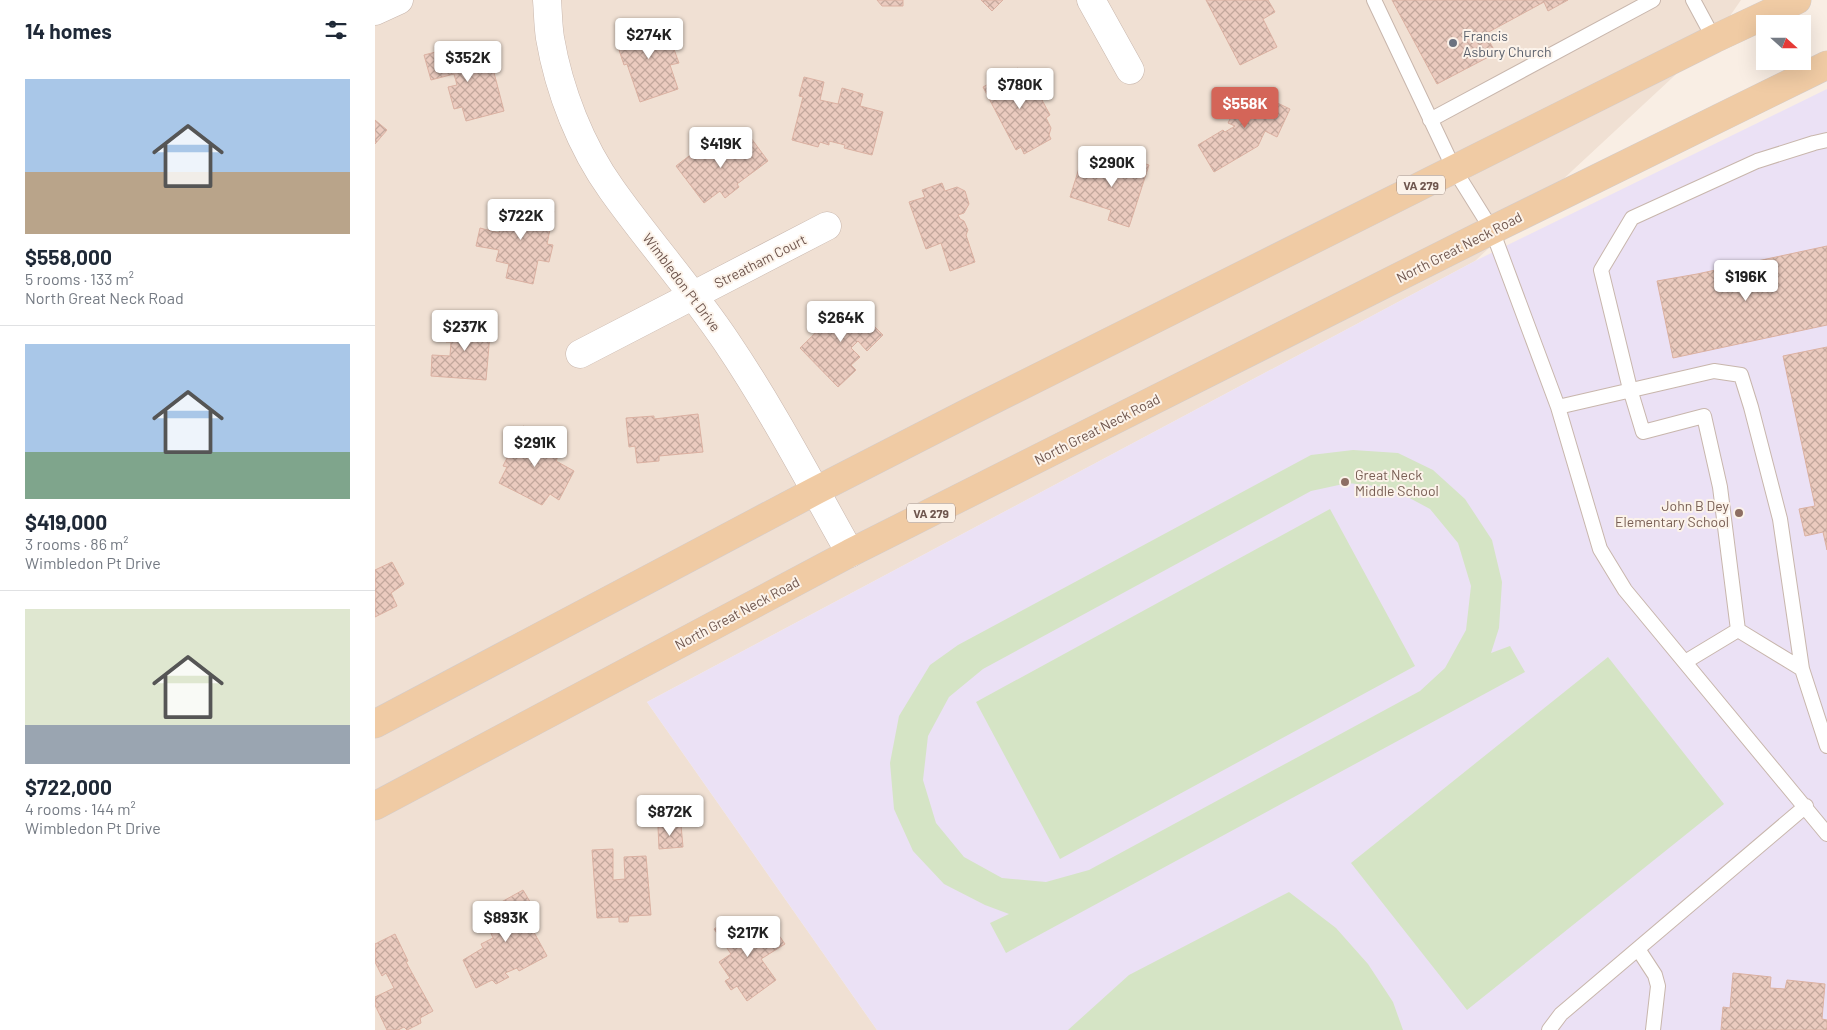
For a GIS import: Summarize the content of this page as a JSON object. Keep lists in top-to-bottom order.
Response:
{
  "streets": {
    "main road": ["VA 279", "North Great Neck Road"],
    "street": ["Streatham Court", "Wimbledon Pt Drive"]
  },
  "crossings": [
    ["VA 279", "Wimbledon Pt Drive"],
    ["North Great Neck Road", "Wimbledon Pt Drive"],
    ["Streatham Court", "Wimbledon Pt Drive"]
  ],
  "places": ["Francis Asbury Church", "Great Neck Middle School", "John B Dey Elementary School"],
  "north": "right",
  "page": {
    "heading": "14 homes",
    "price": [
      "$274K",
      "$352K",
      "$780K",
      "$558K",
      "$419K",
      "$290K",
      "$722K",
      "$196K",
      "$264K",
      "$237K",
      "$291K",
      "$872K",
      "$893K",
      "$217K"
    ],
    "list": [
      {
        "name": "$558,000",
        "note": "5 rooms · 133 m² · North Great Neck Road"
      },
      {
        "name": "$419,000",
        "note": "3 rooms · 86 m² · Wimbledon Pt Drive"
      },
      {
        "name": "$722,000",
        "note": "4 rooms · 144 m² · Wimbledon Pt Drive"
      }
    ]
  }
}
